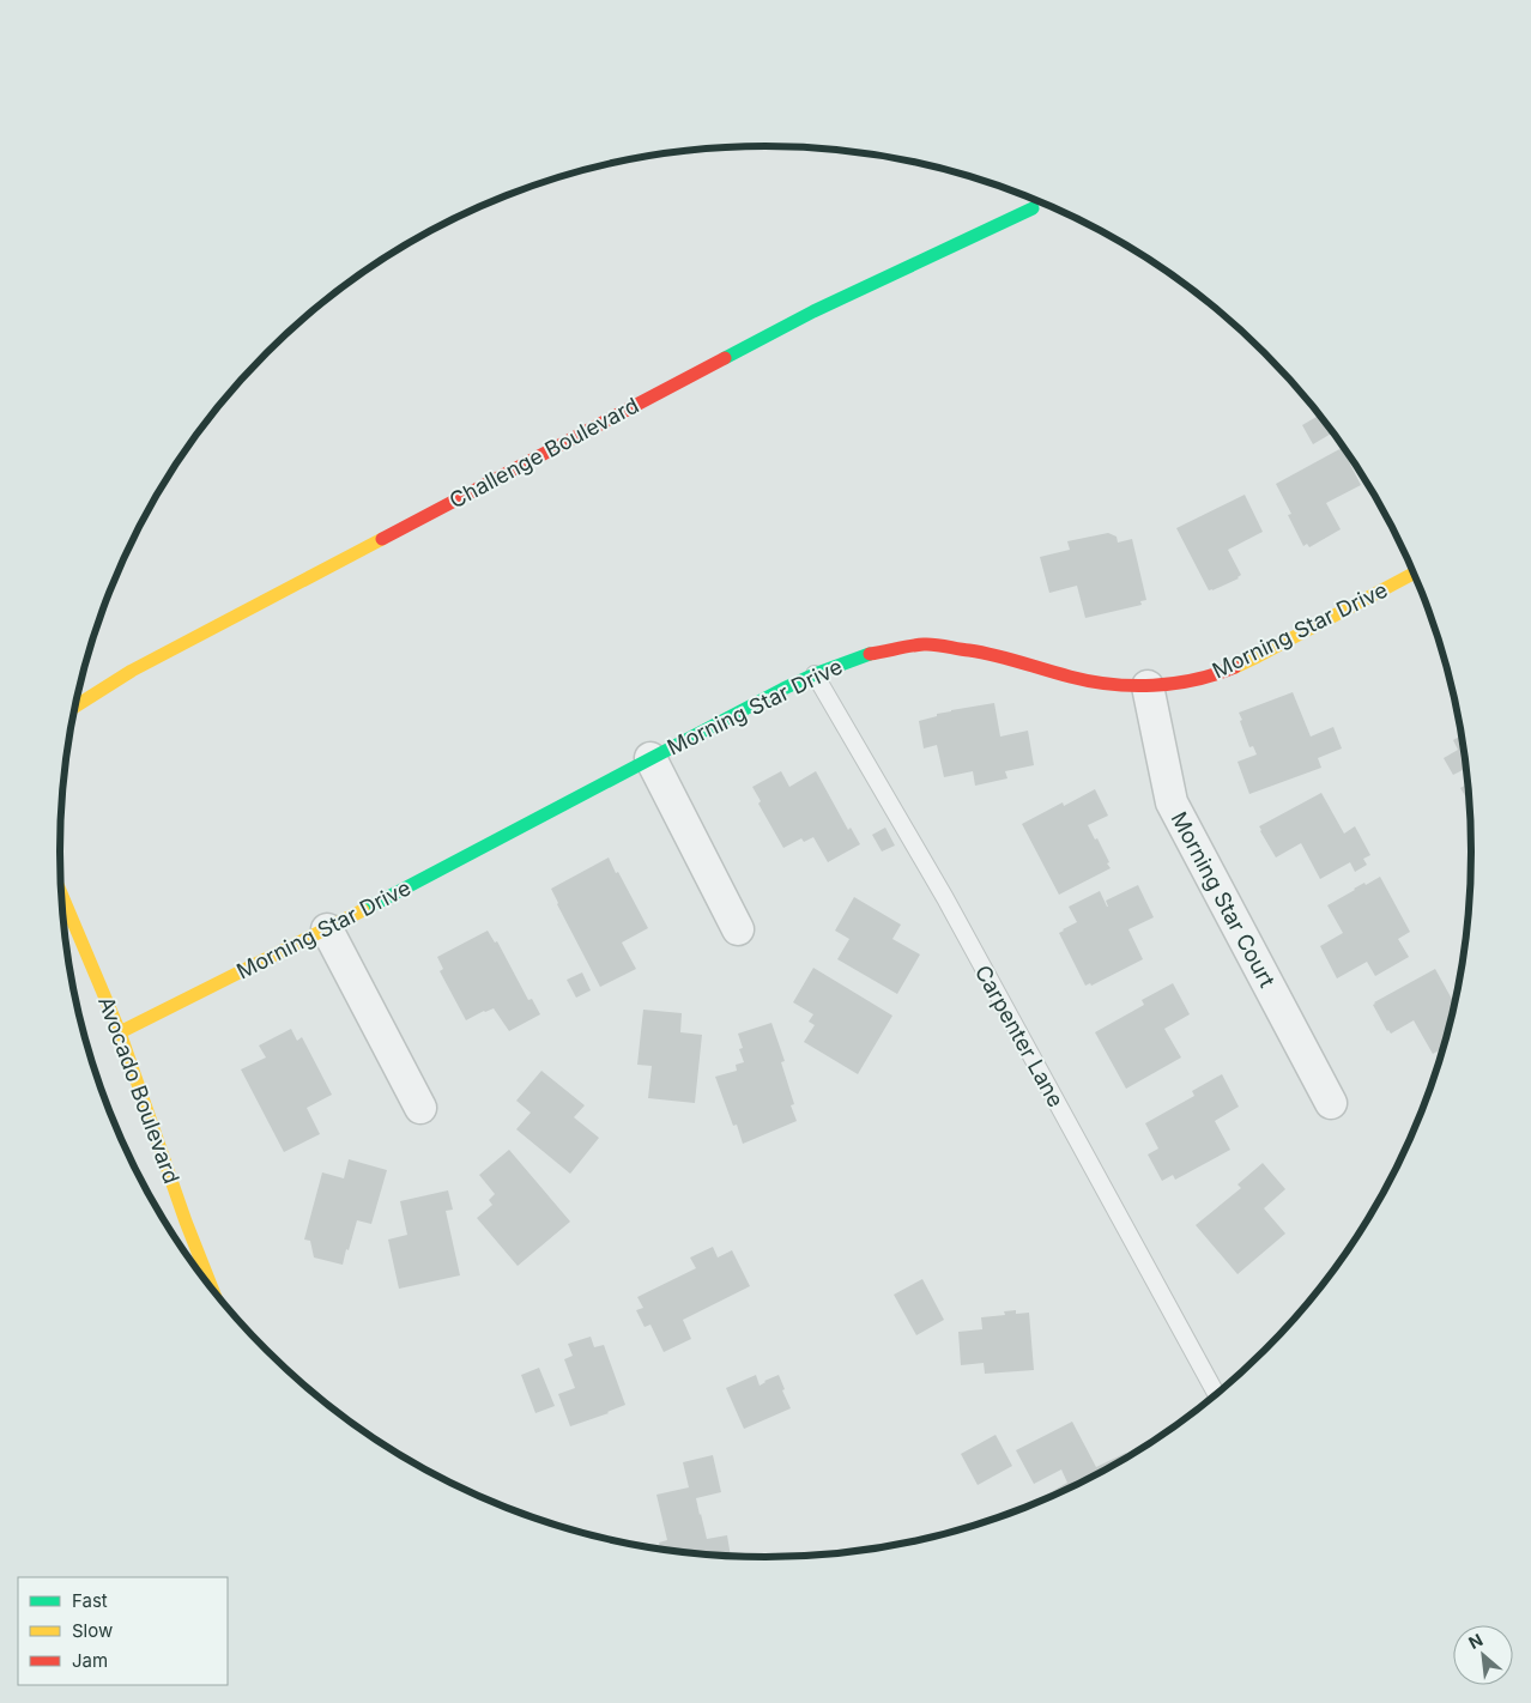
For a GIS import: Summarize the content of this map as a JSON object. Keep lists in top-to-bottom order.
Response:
{
  "streets": {
    "street": [
      "Challenge Boulevard",
      "Morning Star Drive",
      "Morning Star Court",
      "Avocado Boulevard"
    ],
    "lane": ["Carpenter Lane"]
  },
  "crossings": [
    ["Morning Star Drive", "Morning Star Court"],
    ["Morning Star Drive", "Carpenter Lane"],
    ["Morning Star Drive", "Avocado Boulevard"]
  ],
  "legend": ["Fast", "Slow", "Jam"],
  "north": "top left"
}
